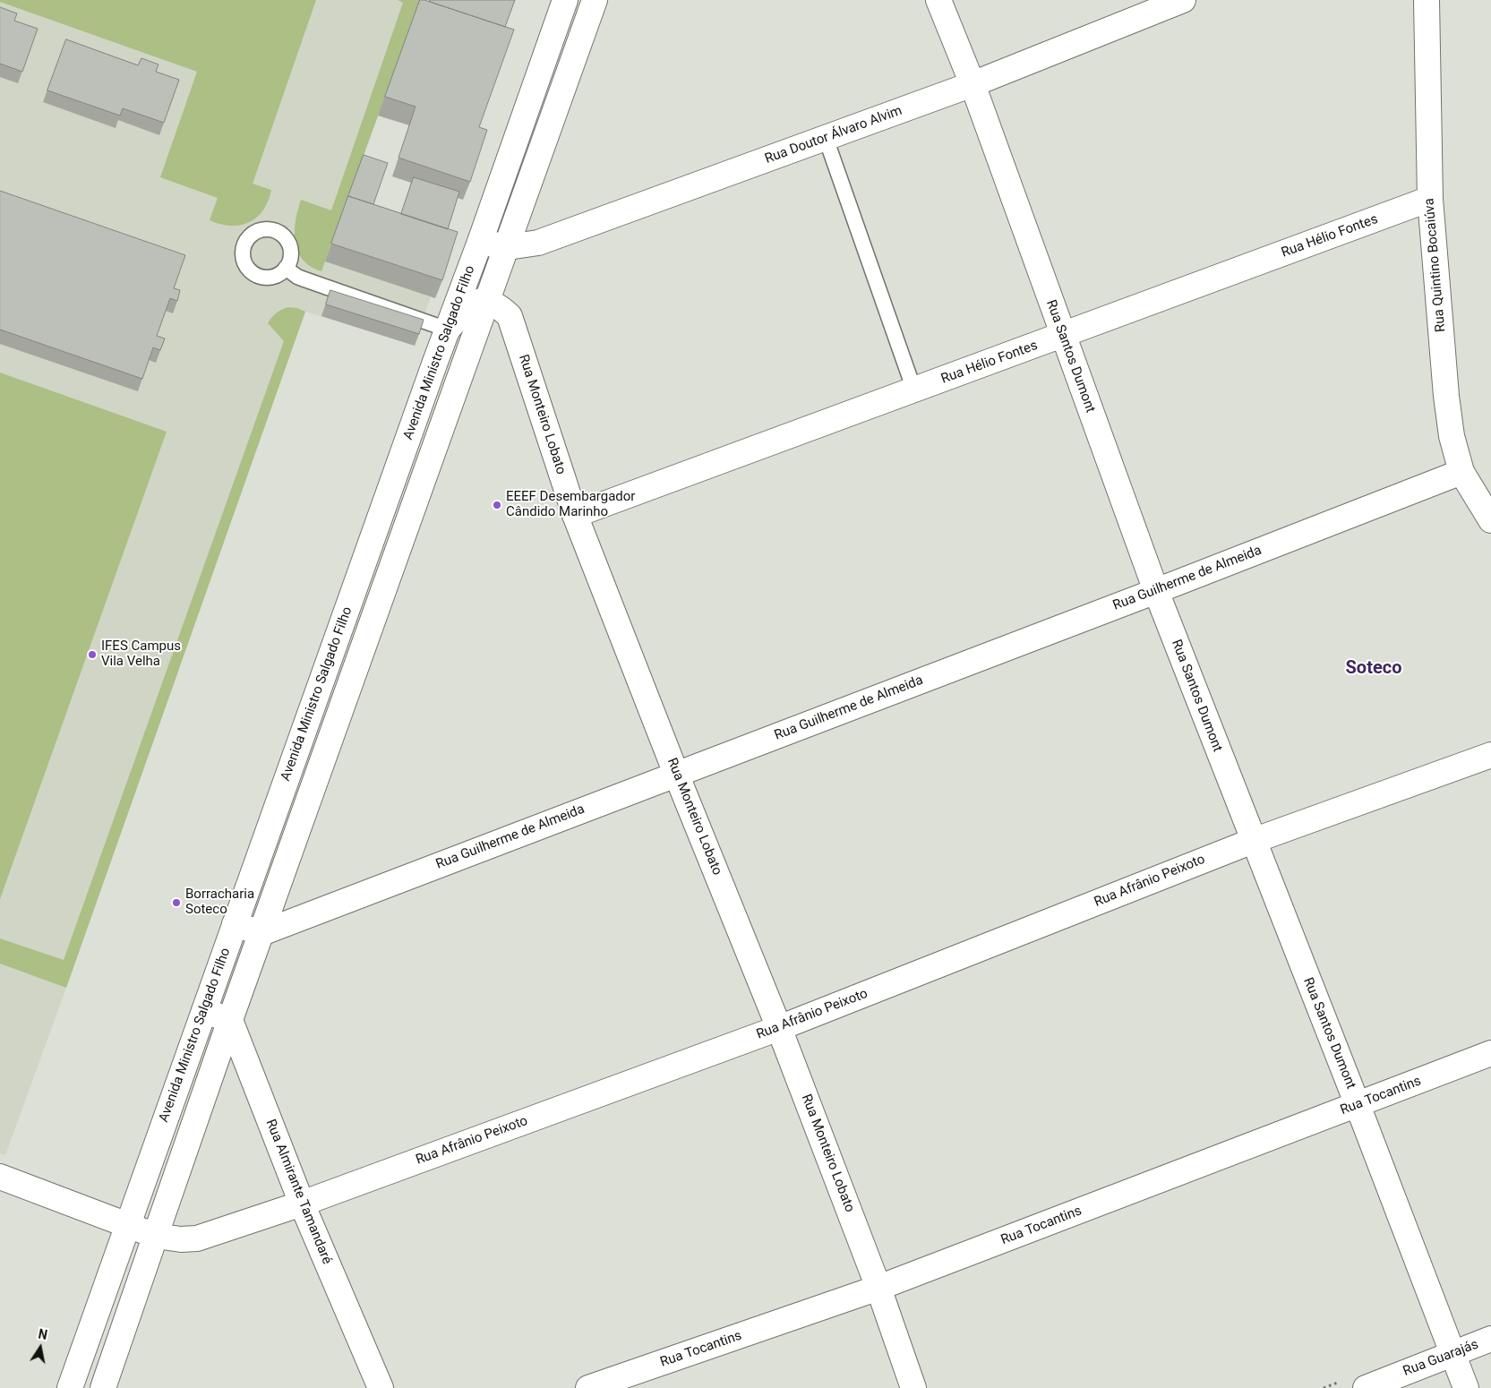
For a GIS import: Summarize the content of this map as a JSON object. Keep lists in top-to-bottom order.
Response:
{
  "streets": {
    "street": [
      "Rua Doutor Álvaro Alvim",
      "Rua Hélio Fontes",
      "Rua Quintino Bocaiúva",
      "Avenida Ministro Salgado Filho",
      "Rua Santos Dumont",
      "Rua Monteiro Lobato",
      "Rua Guilherme de Almeida",
      "Rua Afrânio Peixoto",
      "Rua Tocantins",
      "Rua Almirante Tamandaré",
      "Rua Guarajás"
    ]
  },
  "crossings": [
    ["Rua Doutor Álvaro Alvim", "Avenida Ministro Salgado Filho"],
    ["Rua Doutor Álvaro Alvim", "Rua Santos Dumont"],
    ["Rua Hélio Fontes", "Rua Quintino Bocaiúva"],
    ["Rua Hélio Fontes", "Rua Santos Dumont"],
    ["Rua Hélio Fontes", "Rua Monteiro Lobato"],
    ["Rua Quintino Bocaiúva", "Rua Guilherme de Almeida"],
    ["Avenida Ministro Salgado Filho", "Rua Monteiro Lobato"],
    ["Avenida Ministro Salgado Filho", "Rua Guilherme de Almeida"],
    ["Avenida Ministro Salgado Filho", "Rua Afrânio Peixoto"],
    ["Avenida Ministro Salgado Filho", "Rua Almirante Tamandaré"],
    ["Rua Santos Dumont", "Rua Guilherme de Almeida"],
    ["Rua Santos Dumont", "Rua Afrânio Peixoto"],
    ["Rua Santos Dumont", "Rua Tocantins"],
    ["Rua Santos Dumont", "Rua Guarajás"],
    ["Rua Monteiro Lobato", "Rua Guilherme de Almeida"],
    ["Rua Monteiro Lobato", "Rua Afrânio Peixoto"],
    ["Rua Monteiro Lobato", "Rua Tocantins"],
    ["Rua Afrânio Peixoto", "Rua Almirante Tamandaré"]
  ],
  "districts": ["Soteco"],
  "places": ["EEEF Desembargador Cândido Marinho", "IFES Campus Vila Velha", "Borracharia Soteco"],
  "north": "top"
}
